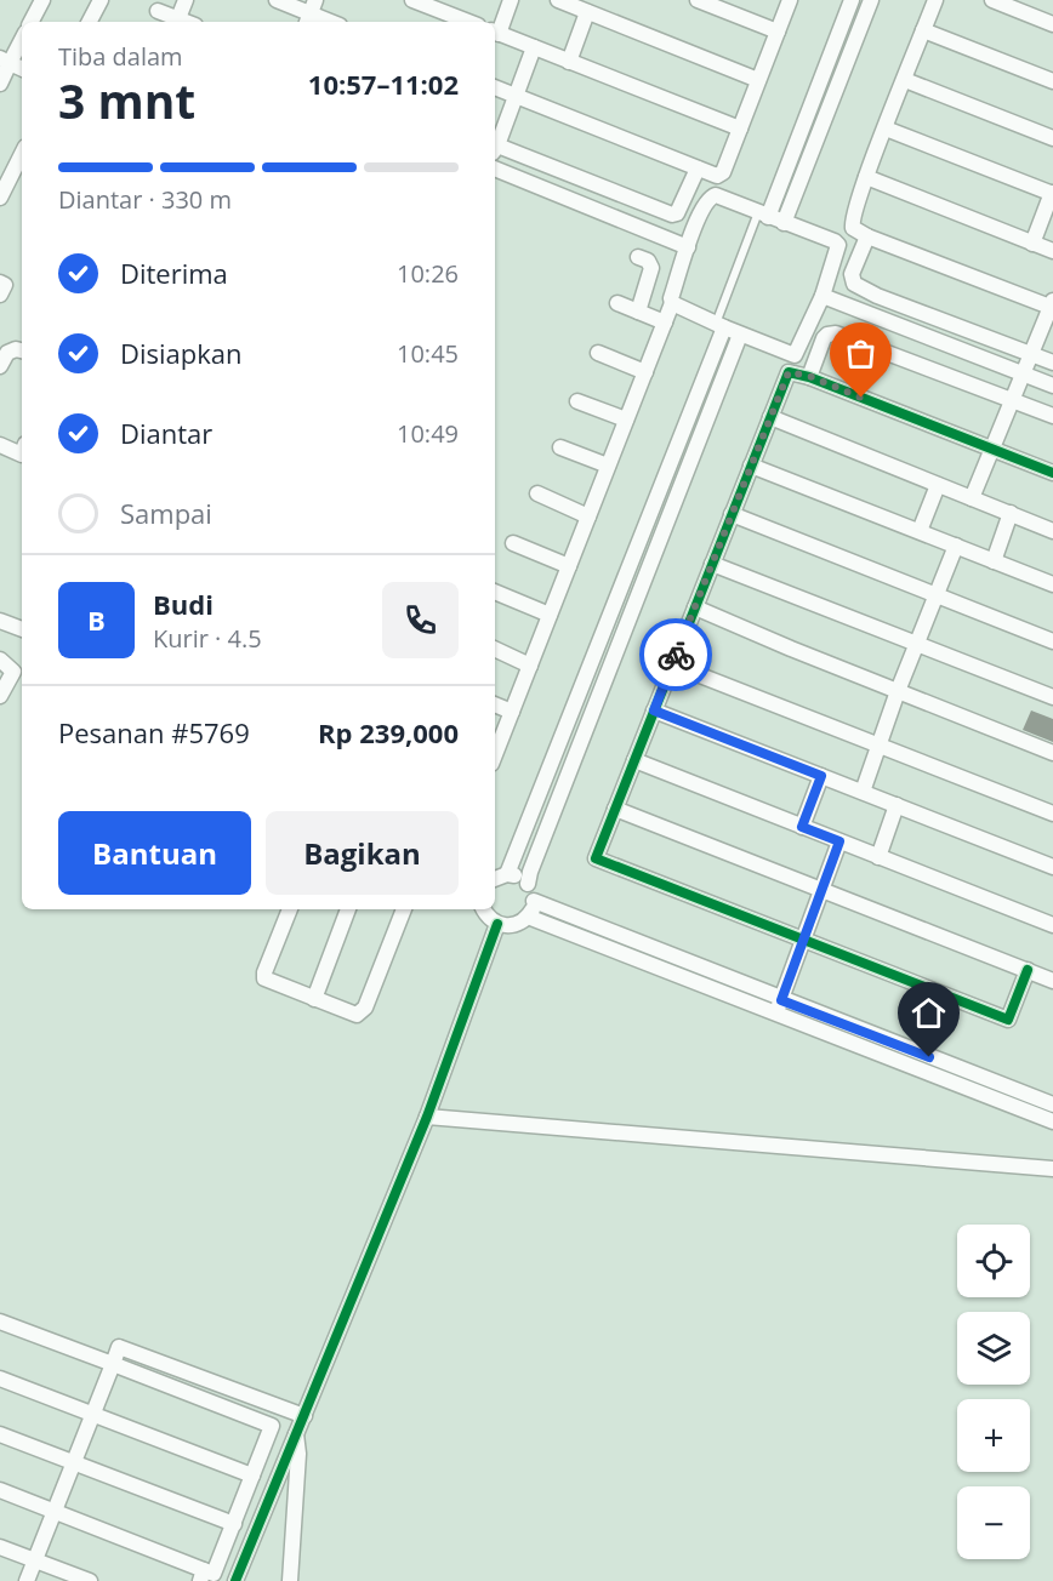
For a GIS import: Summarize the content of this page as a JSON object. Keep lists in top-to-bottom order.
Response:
{
  "page": {
    "heading": ["3 mnt", "Tiba dalam", "10:57–11:02"],
    "panel": [
      "Budi",
      "Kurir · 4.5",
      "Pesanan #5769",
      "Rp 239,000"
    ],
    "bar": "Diantar · 330 m",
    "list": [
      ["Diterima", "10:26"],
      ["Disiapkan", "10:45"],
      ["Diantar", "10:49"],
      "Sampai"
    ],
    "round": "B",
    "buttons": ["Bantuan", "Bagikan"],
    "map_buttons": ["+", "−"]
  }
}
